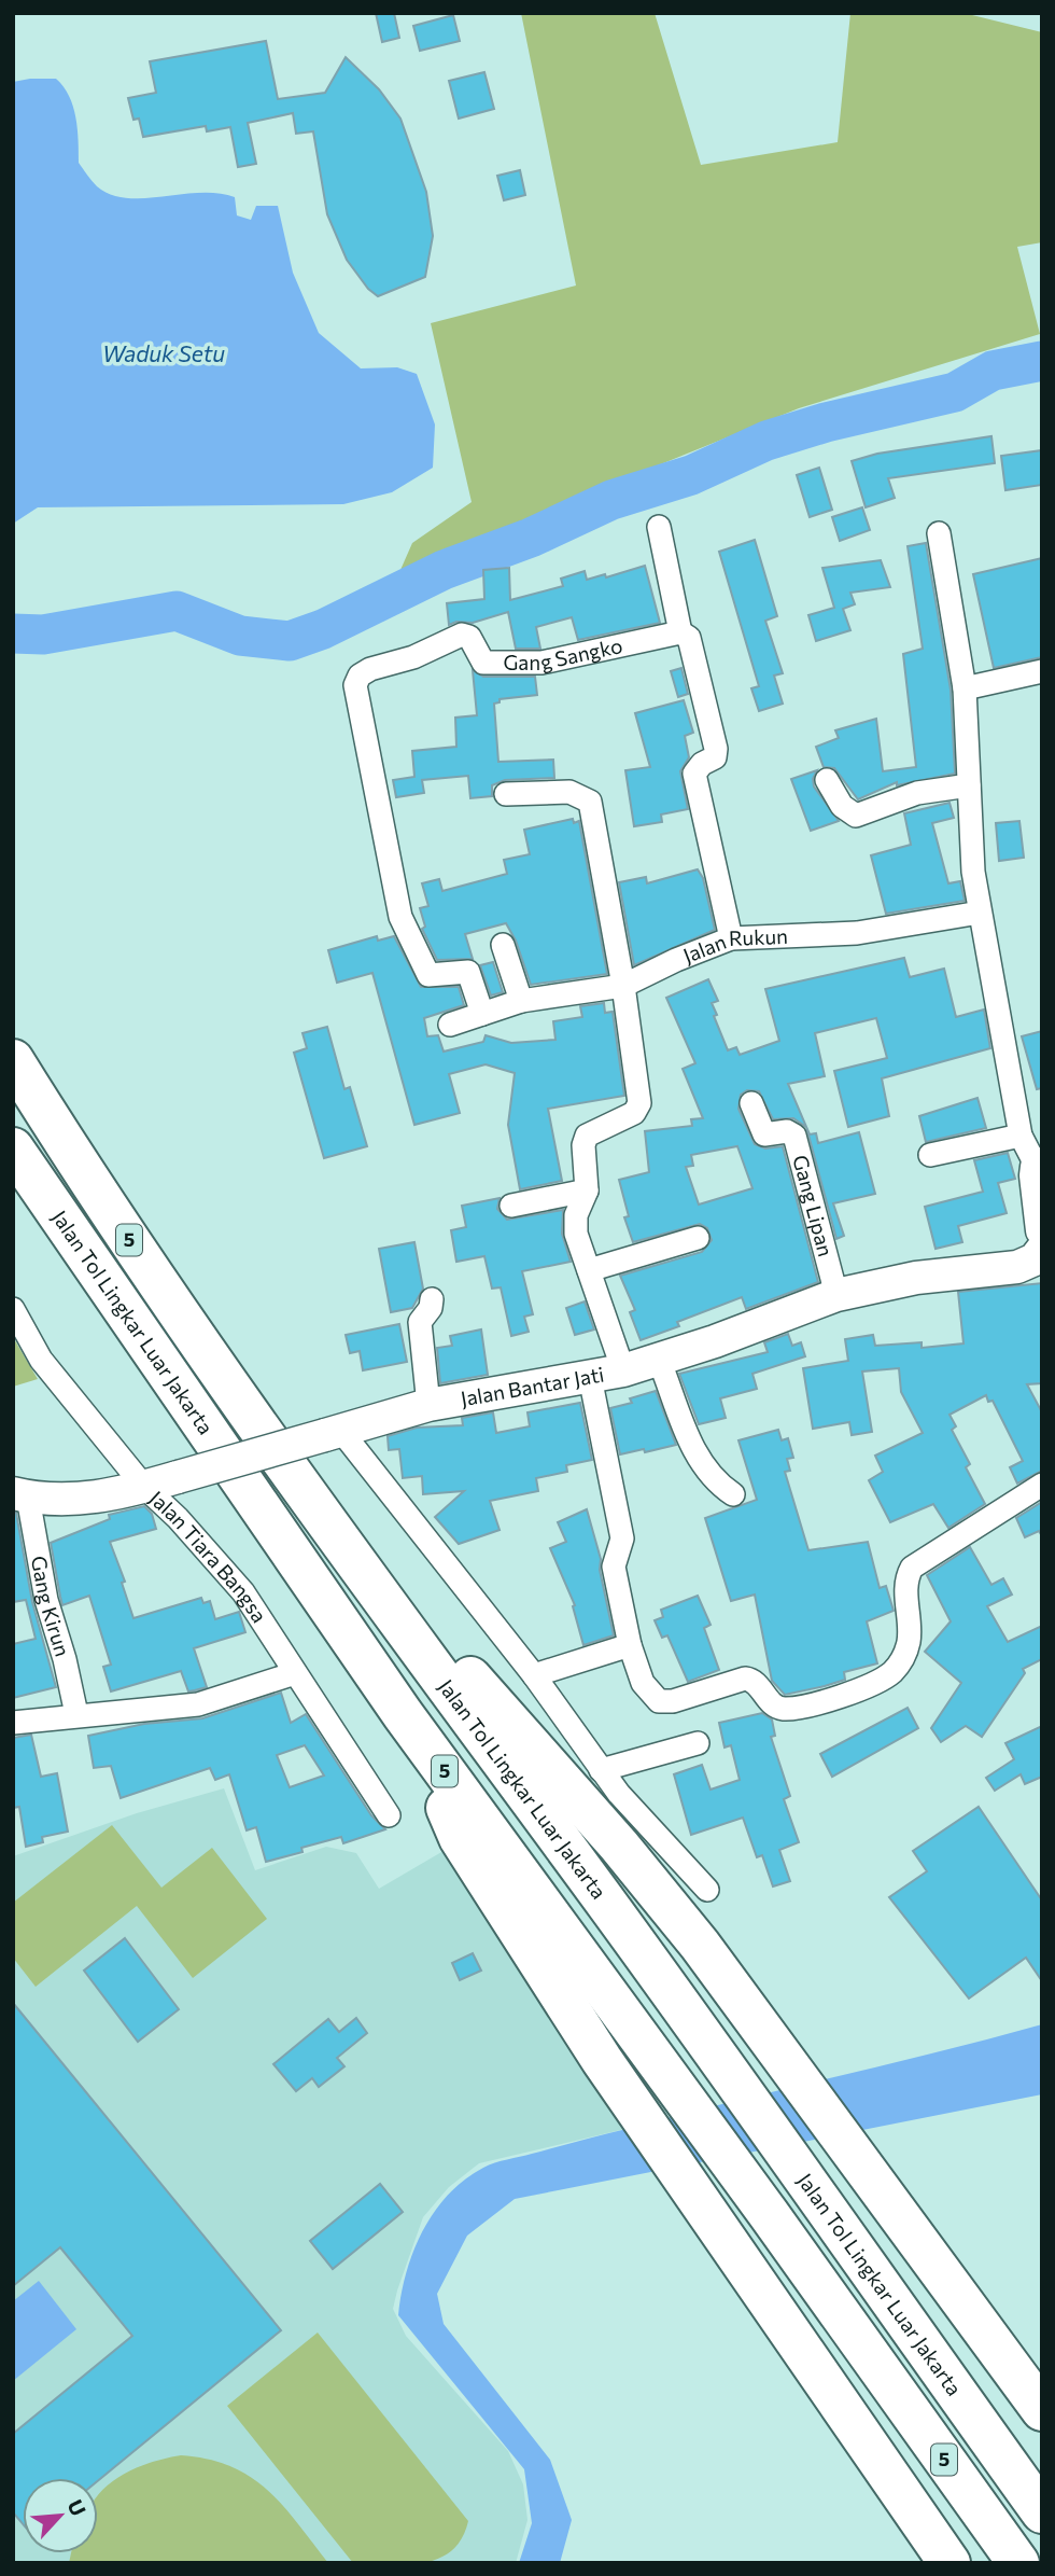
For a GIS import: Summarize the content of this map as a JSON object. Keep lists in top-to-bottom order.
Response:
{
  "streets": {
    "highway": ["5", "Jalan Tol Lingkar Luar Jakarta"],
    "street": [
      "Gang Sangko",
      "Jalan Rukun",
      "Gang Lipan",
      "Jalan Bantar Jati",
      "Jalan Tiara Bangsa",
      "Gang Kirun"
    ]
  },
  "crossings": [
    ["Gang Sangko", "Jalan Rukun"],
    ["Gang Lipan", "Jalan Bantar Jati"],
    ["Jalan Bantar Jati", "Jalan Tiara Bangsa"],
    ["Jalan Bantar Jati", "Gang Kirun"]
  ],
  "water": ["Waduk Setu"],
  "north": "top right"
}
